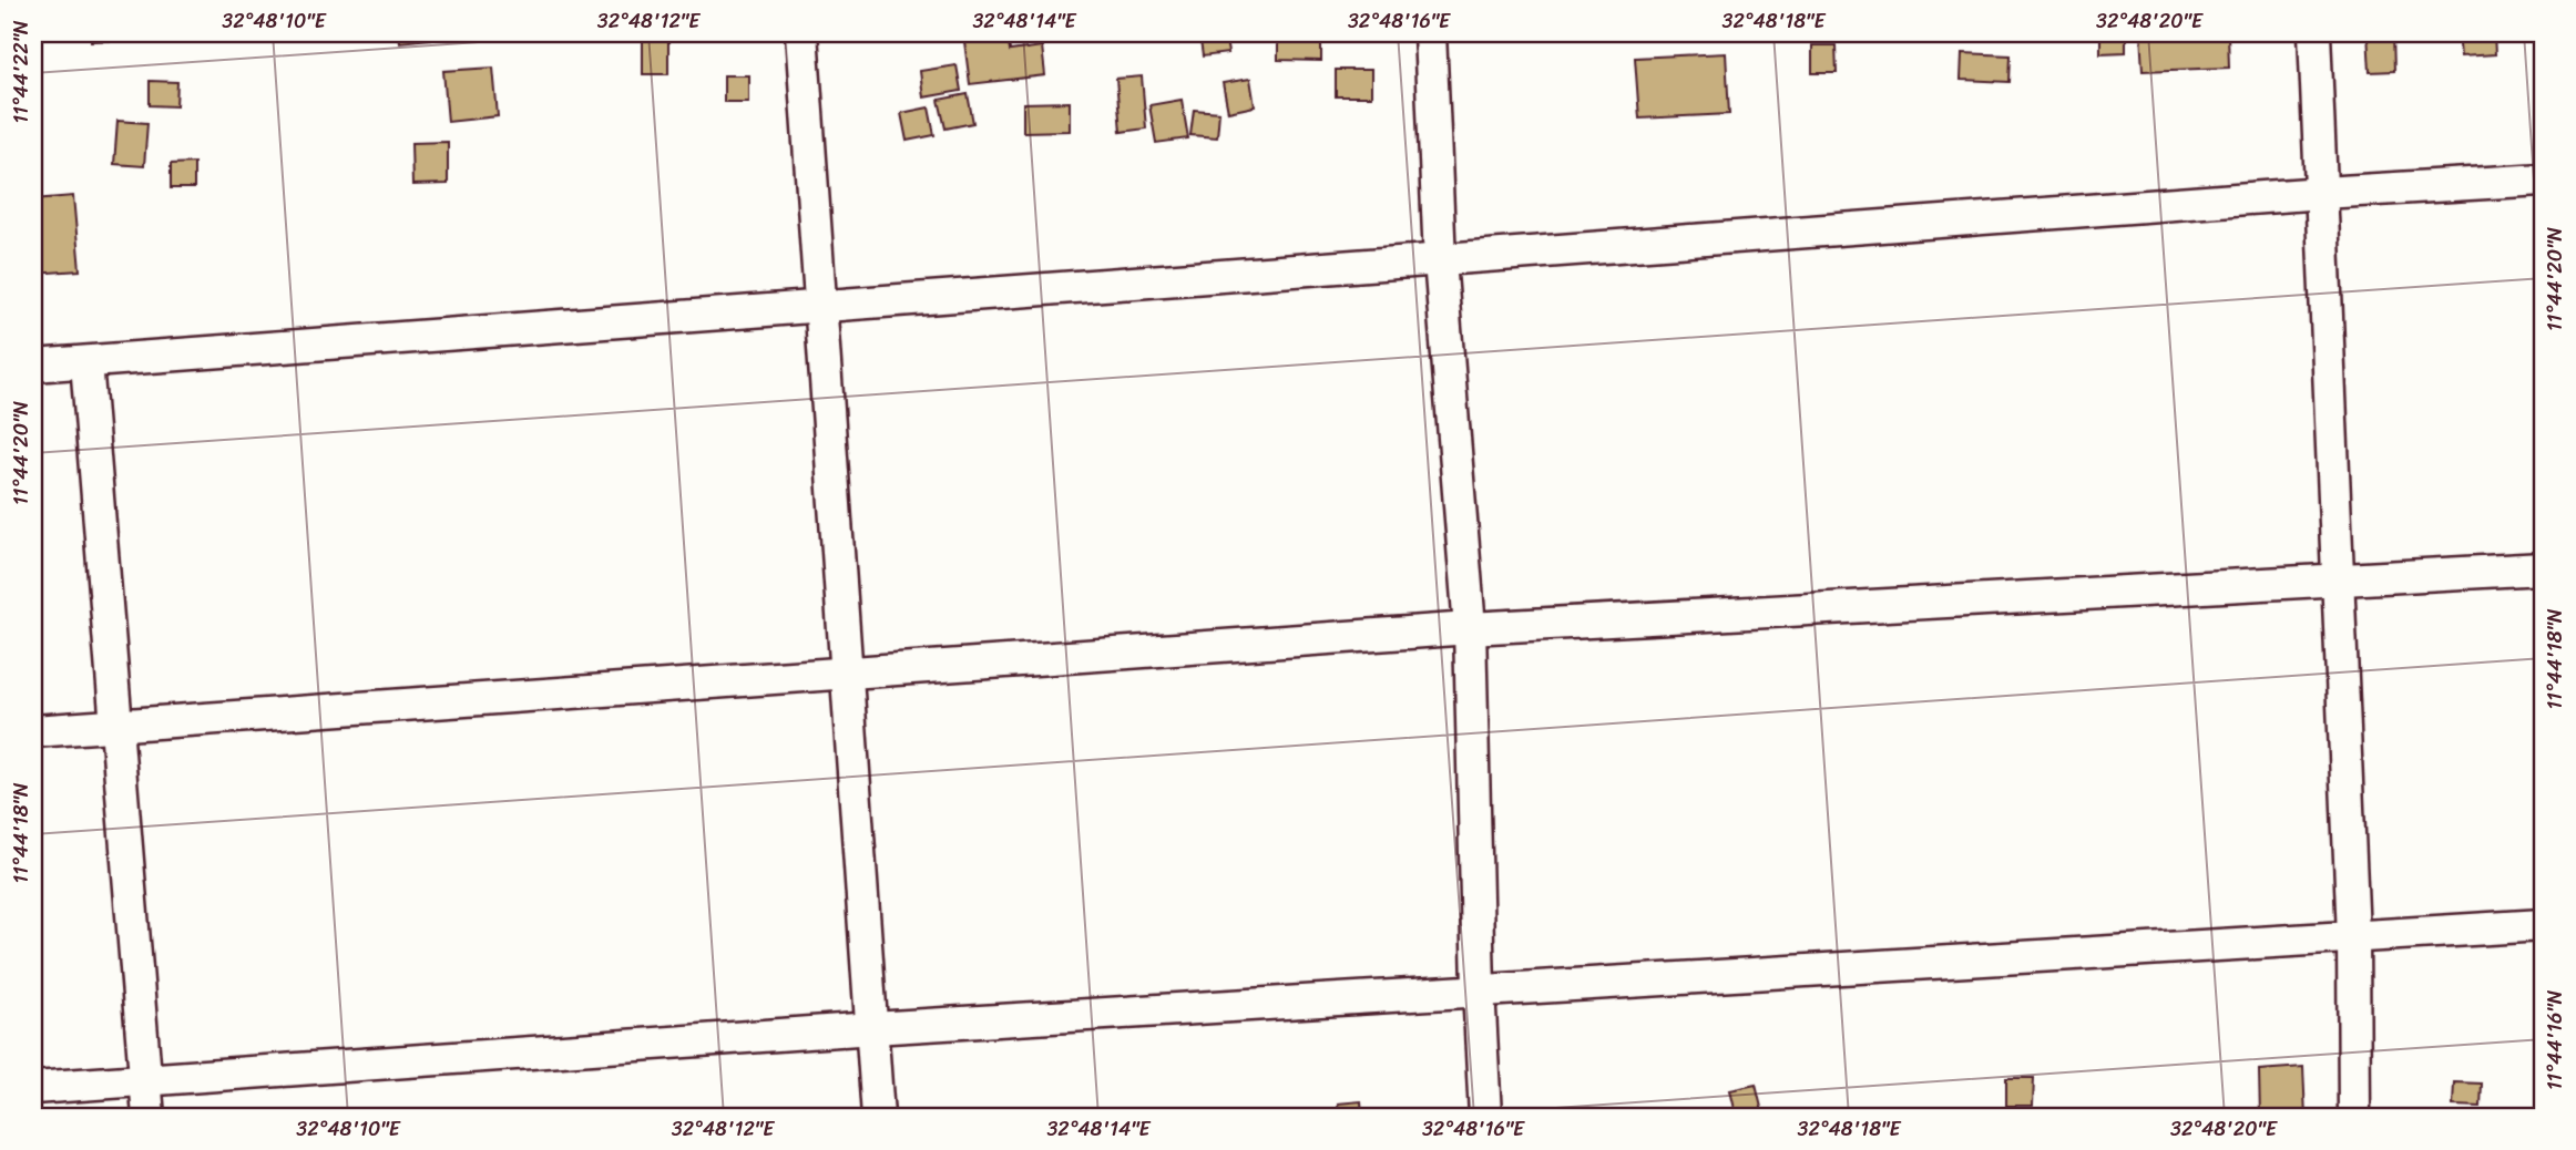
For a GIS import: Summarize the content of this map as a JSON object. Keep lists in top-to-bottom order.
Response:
{
  "coordinates": [
    "32°48'10\"E",
    "32°48'12\"E",
    "32°48'14\"E",
    "32°48'16\"E",
    "32°48'18\"E",
    "32°48'20\"E",
    "11°44'22\"N",
    "11°44'20\"N",
    "11°44'18\"N",
    "11°44'16\"N"
  ]
}
